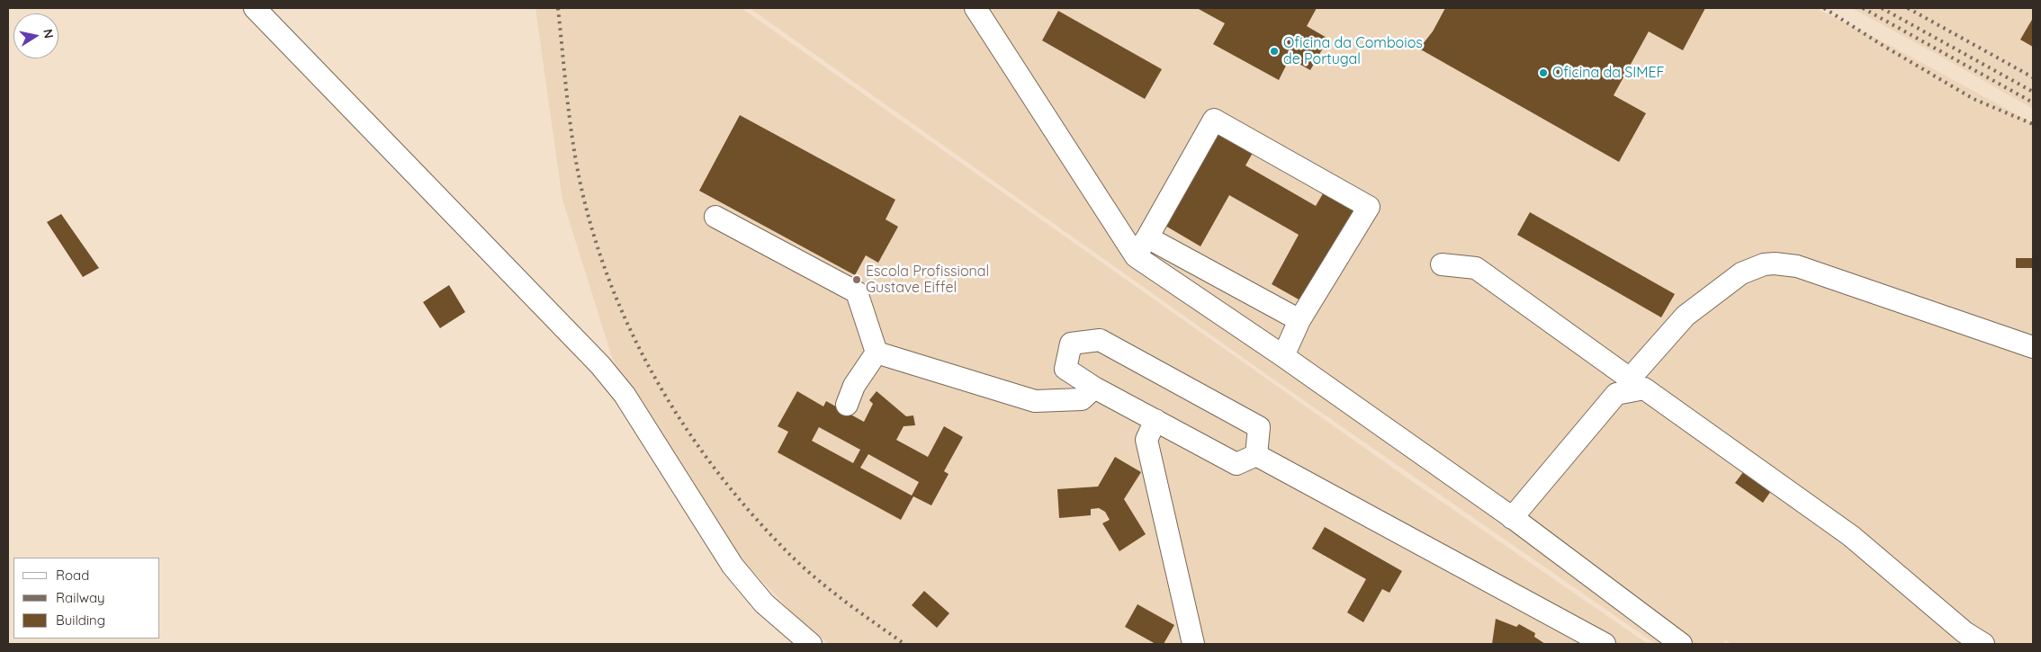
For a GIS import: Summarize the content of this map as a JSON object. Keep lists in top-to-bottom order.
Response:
{
  "places": ["Oficina da Comboios de Portugal", "Oficina da SIMEF", "Escola Profissional Gustave Eiffel"],
  "legend": ["Road", "Railway", "Building"],
  "north": "right"
}
